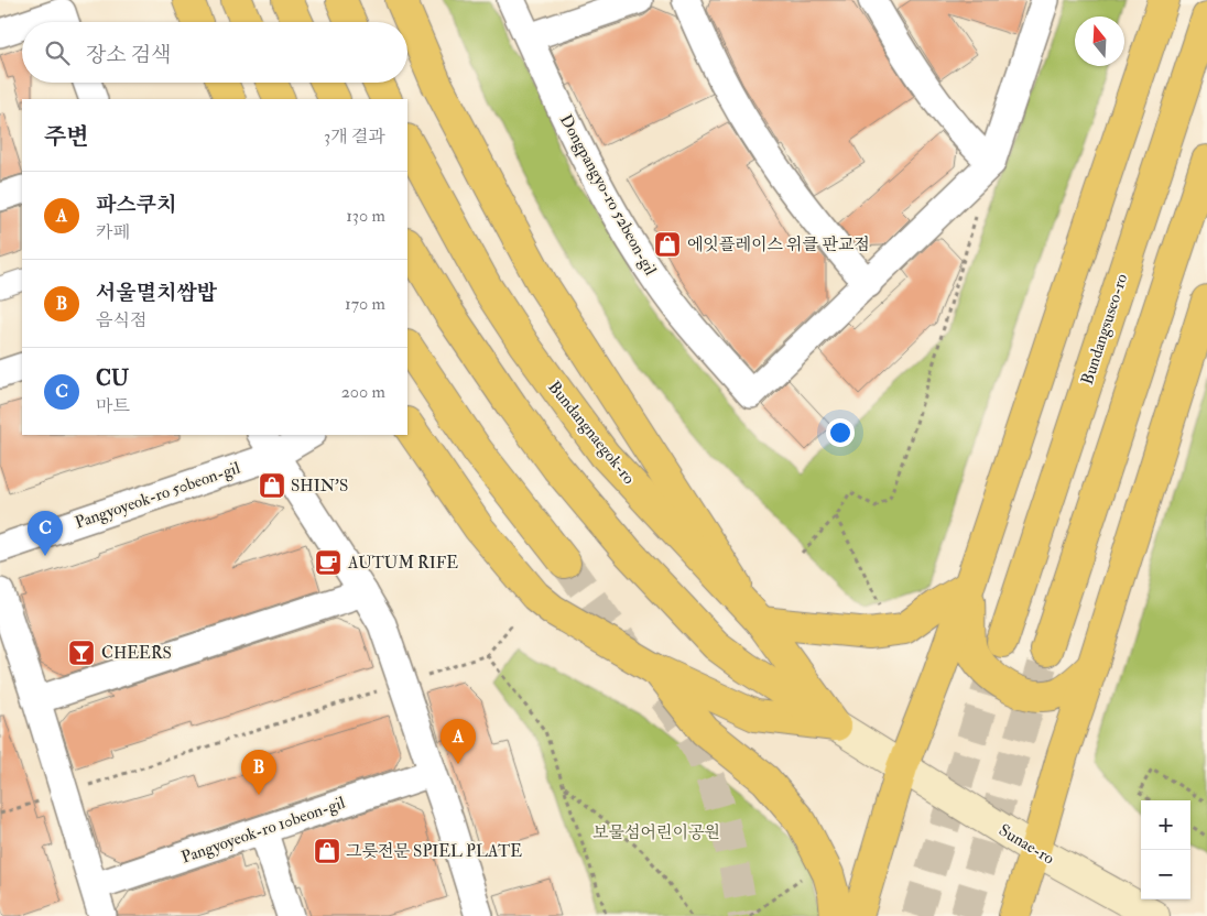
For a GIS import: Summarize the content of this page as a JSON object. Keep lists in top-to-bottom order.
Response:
{
  "streets": {
    "main road": ["Bundangsuseo-ro", "Bundangnaegok-ro", "Sunae-ro"],
    "street": ["Dongpangyo-ro 52beon-gil", "Pangyoyeok-ro 50beon-gil", "Pangyoyeok-ro 10beon-gil"]
  },
  "crossings": [
    ["Bundangnaegok-ro", "Sunae-ro"]
  ],
  "parks": ["보물섬어린이공원"],
  "places": {
    "shop": ["에잇플레이스 위클 판교점", "SHIN'S", "그릇전문 SPIEL PLATE"],
    "cafe": ["AUTUM RIFE"],
    "bar": ["CHEERS"]
  },
  "north": "top",
  "page": {
    "search": "장소 검색",
    "heading": ["주변", "3개 결과"],
    "list": [
      {
        "mark": "A",
        "name": "파스쿠치",
        "note": "카페",
        "value": "130 m"
      },
      {
        "mark": "B",
        "name": "서울멸치쌈밥",
        "note": "음식점",
        "value": "170 m"
      },
      {
        "mark": "C",
        "name": "CU",
        "note": "마트",
        "value": "200 m"
      }
    ],
    "pins": ["C", "A", "B"],
    "map_buttons": ["+", "−"]
  }
}
